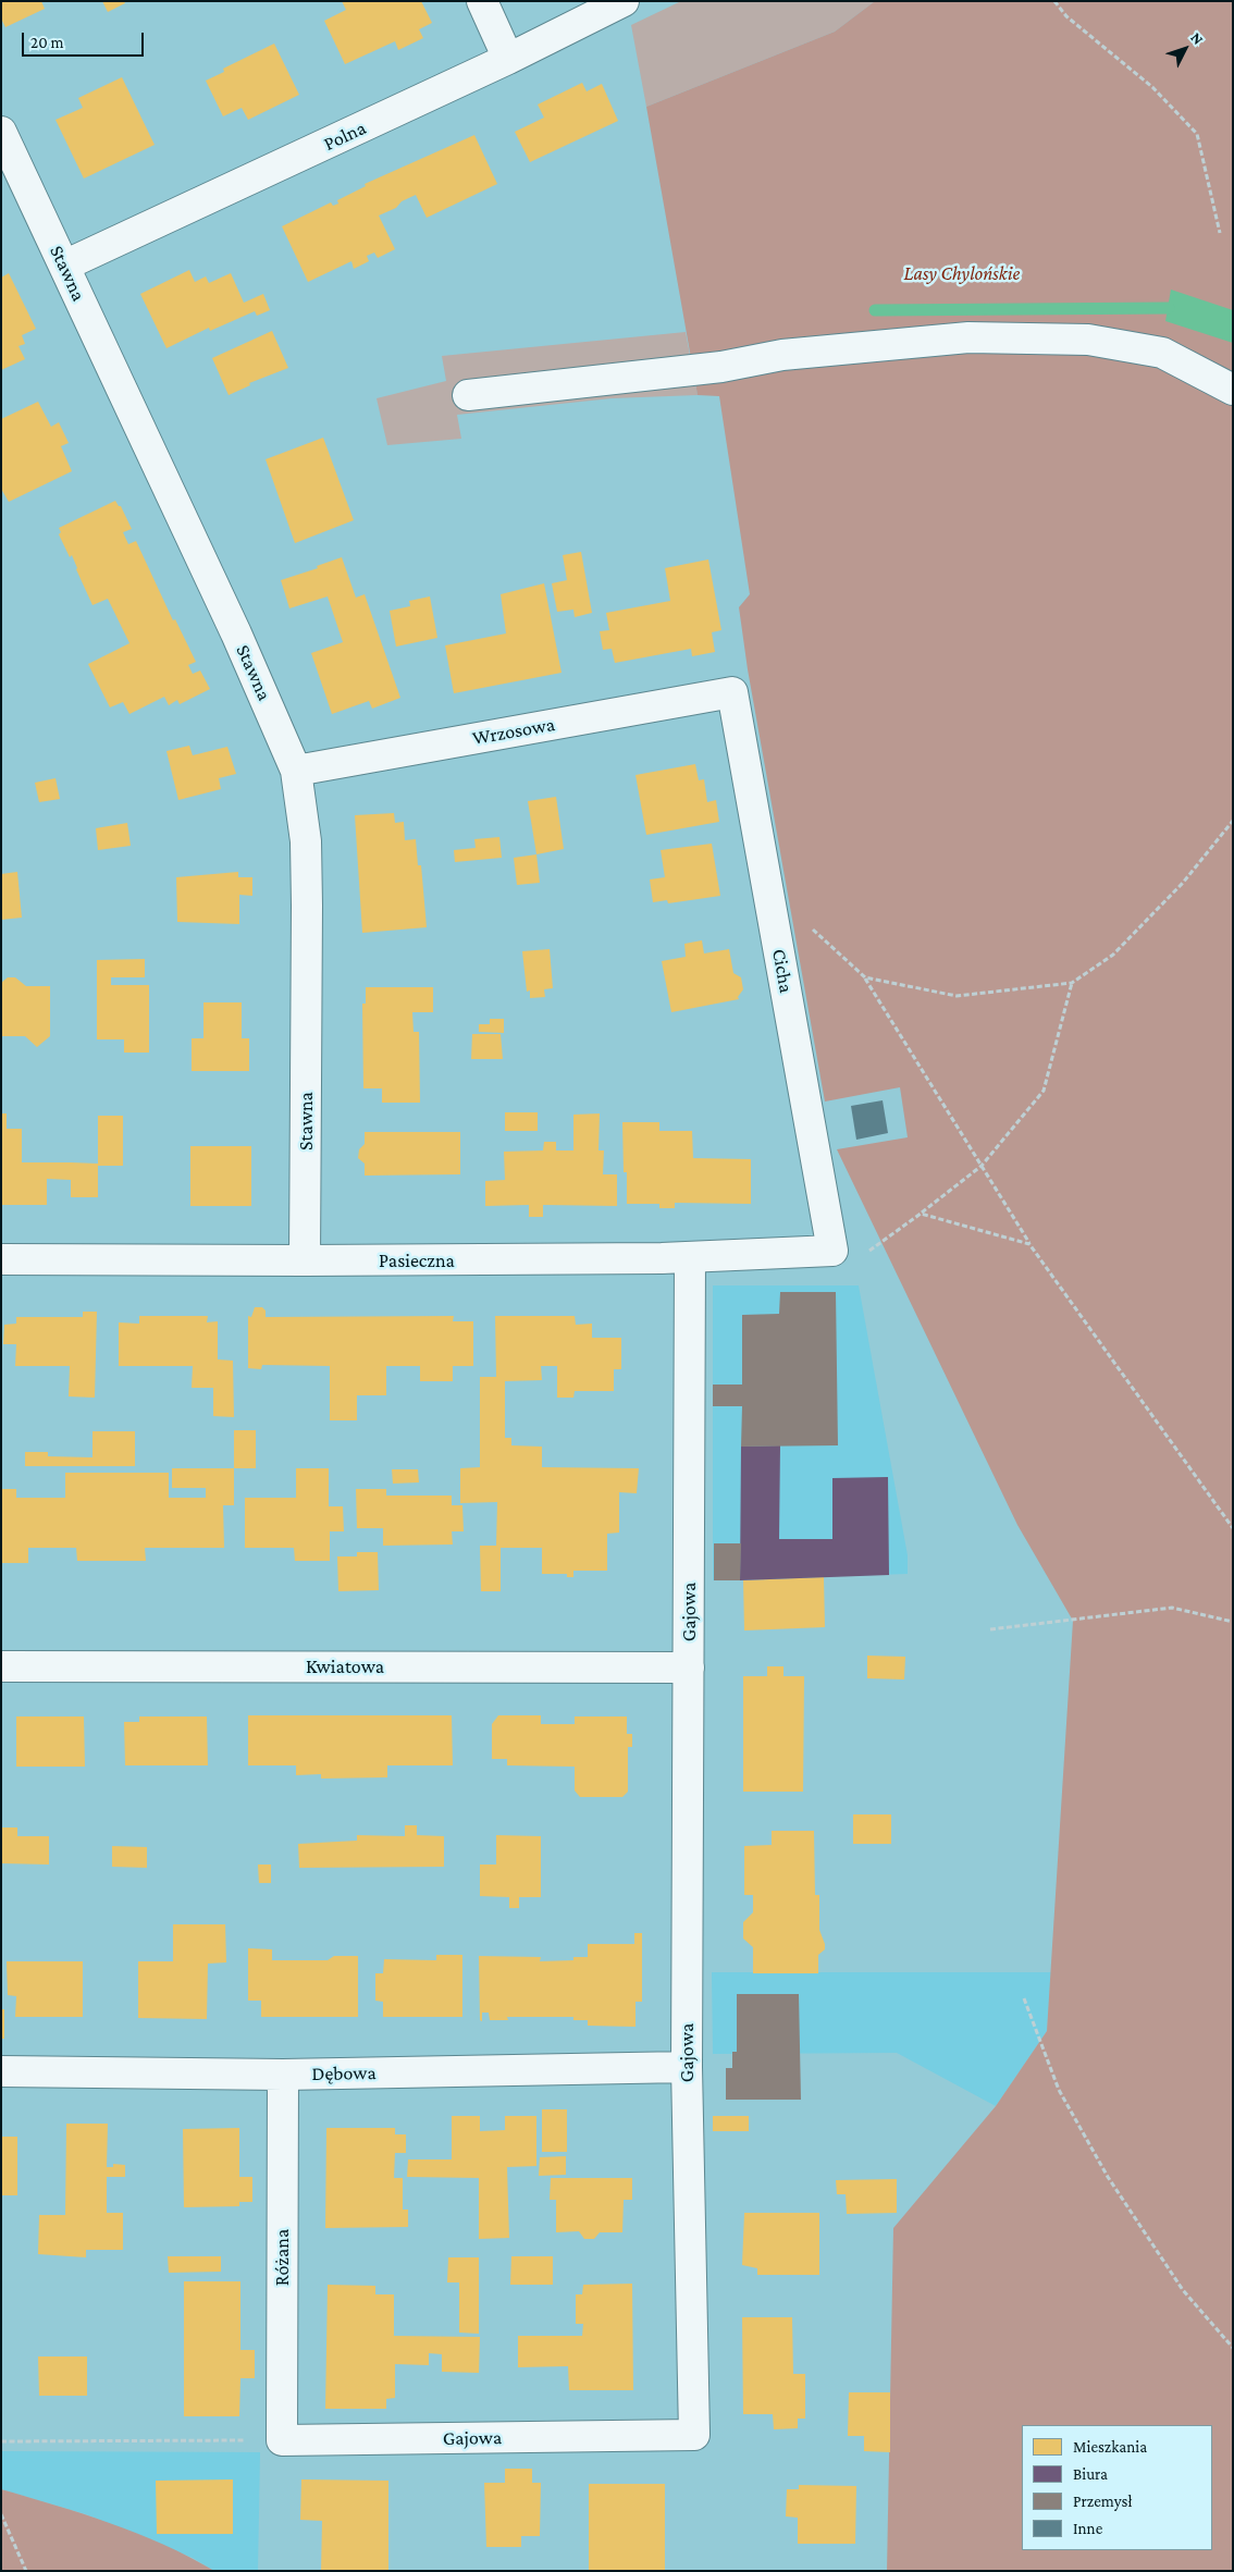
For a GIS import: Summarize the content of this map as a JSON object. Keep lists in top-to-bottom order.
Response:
{
  "streets": {
    "street": [
      "Polna",
      "Stawna",
      "Wrzosowa",
      "Cicha",
      "Pasieczna",
      "Gajowa",
      "Kwiatowa",
      "Dębowa",
      "Różana"
    ]
  },
  "crossings": [
    ["Polna", "Stawna"],
    ["Stawna", "Wrzosowa"],
    ["Stawna", "Pasieczna"],
    ["Wrzosowa", "Cicha"],
    ["Cicha", "Pasieczna"],
    ["Pasieczna", "Gajowa"],
    ["Gajowa", "Kwiatowa"],
    ["Gajowa", "Dębowa"],
    ["Gajowa", "Różana"],
    ["Dębowa", "Różana"]
  ],
  "parks": ["Lasy Chylońskie"],
  "legend": [
    "Mieszkania",
    "Biura",
    "Przemysł",
    "Inne"
  ],
  "scale_bar": "20 m",
  "north": "top right"
}
